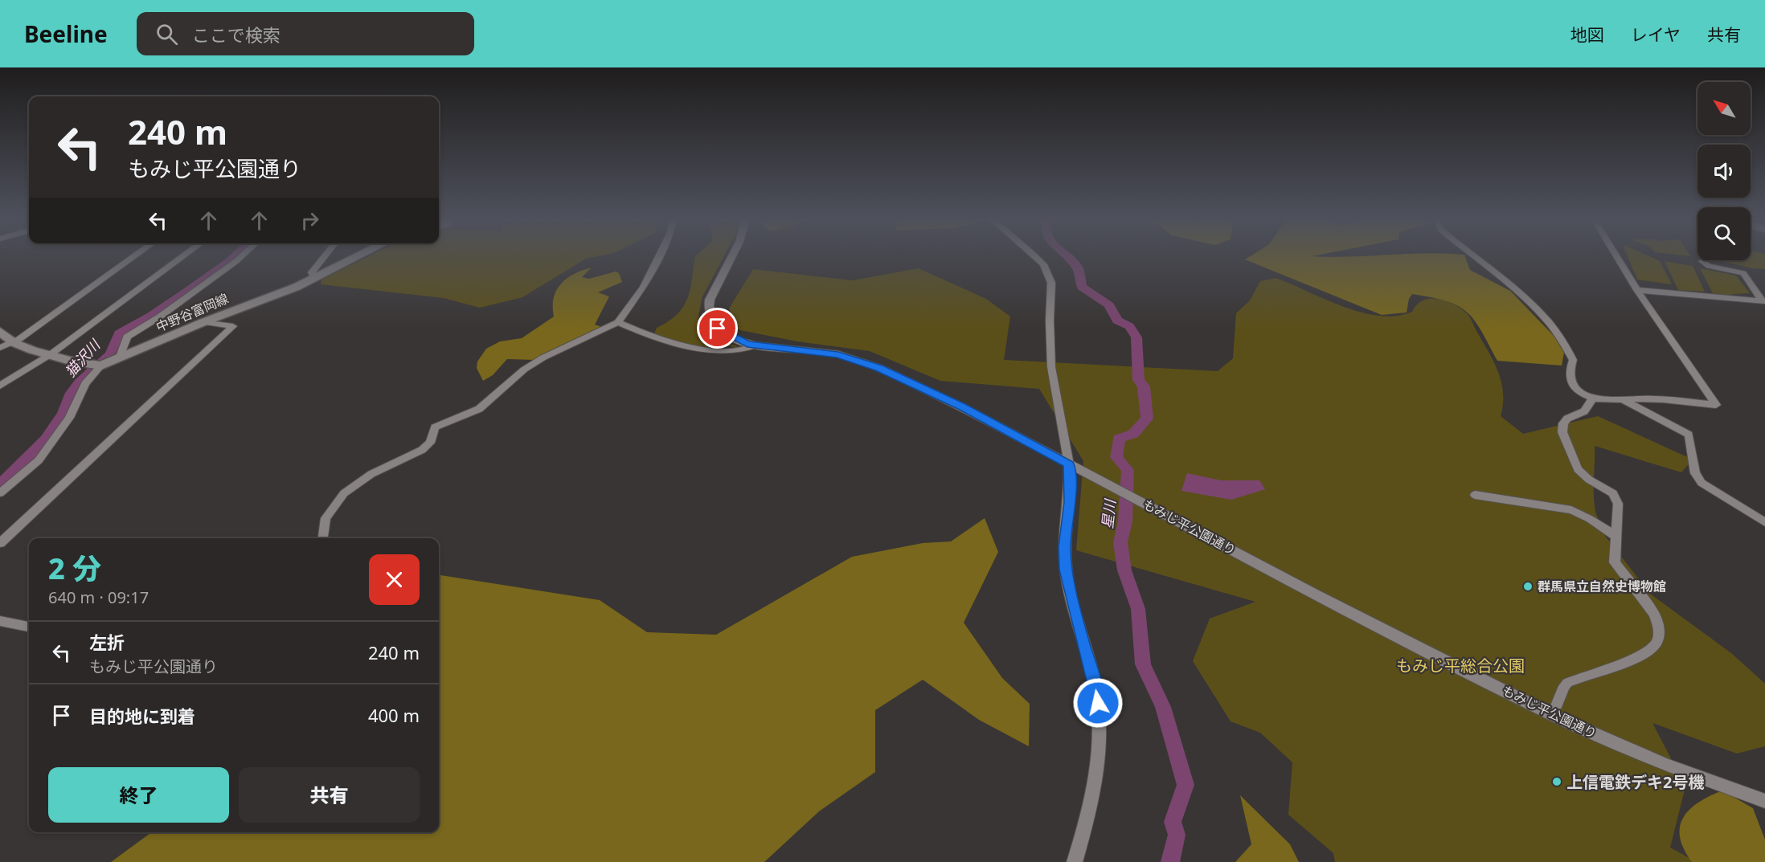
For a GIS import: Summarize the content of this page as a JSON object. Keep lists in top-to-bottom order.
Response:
{
  "streets": {
    "main road": ["中野谷富岡線"],
    "street": ["もみじ平公園通り"]
  },
  "water": ["猫沢川", "星川"],
  "parks": ["もみじ平総合公園"],
  "places": ["群馬県立自然史博物館", "上信電鉄デキ2号機"],
  "north": "top left",
  "page": {
    "header": "Beeline",
    "search": "ここで検索",
    "nav": ["地図", "レイヤ", "共有"],
    "turn": ["240 m", "もみじ平公園通り"],
    "heading": ["2 分", "640 m · 09:17"],
    "list": [
      {
        "name": "左折",
        "note": "もみじ平公園通り",
        "value": "240 m"
      },
      {
        "name": "目的地に到着",
        "value": "400 m"
      }
    ],
    "buttons": ["終了", "共有"]
  }
}
